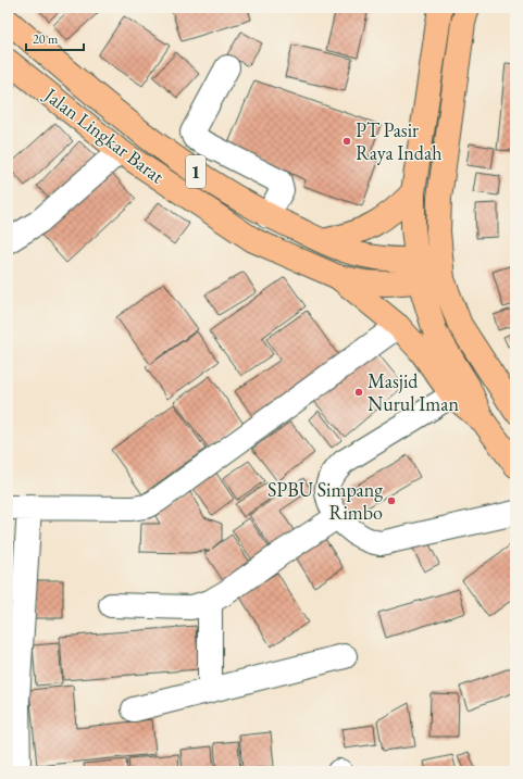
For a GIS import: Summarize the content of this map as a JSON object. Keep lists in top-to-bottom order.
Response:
{
  "streets": {
    "main road": ["Jalan Lingkar Barat", "1"]
  },
  "places": ["PT Pasir Raya Indah", "Masjid Nurul Iman", "SPBU Simpang Rimbo"],
  "scale_bar": "20 m"
}
